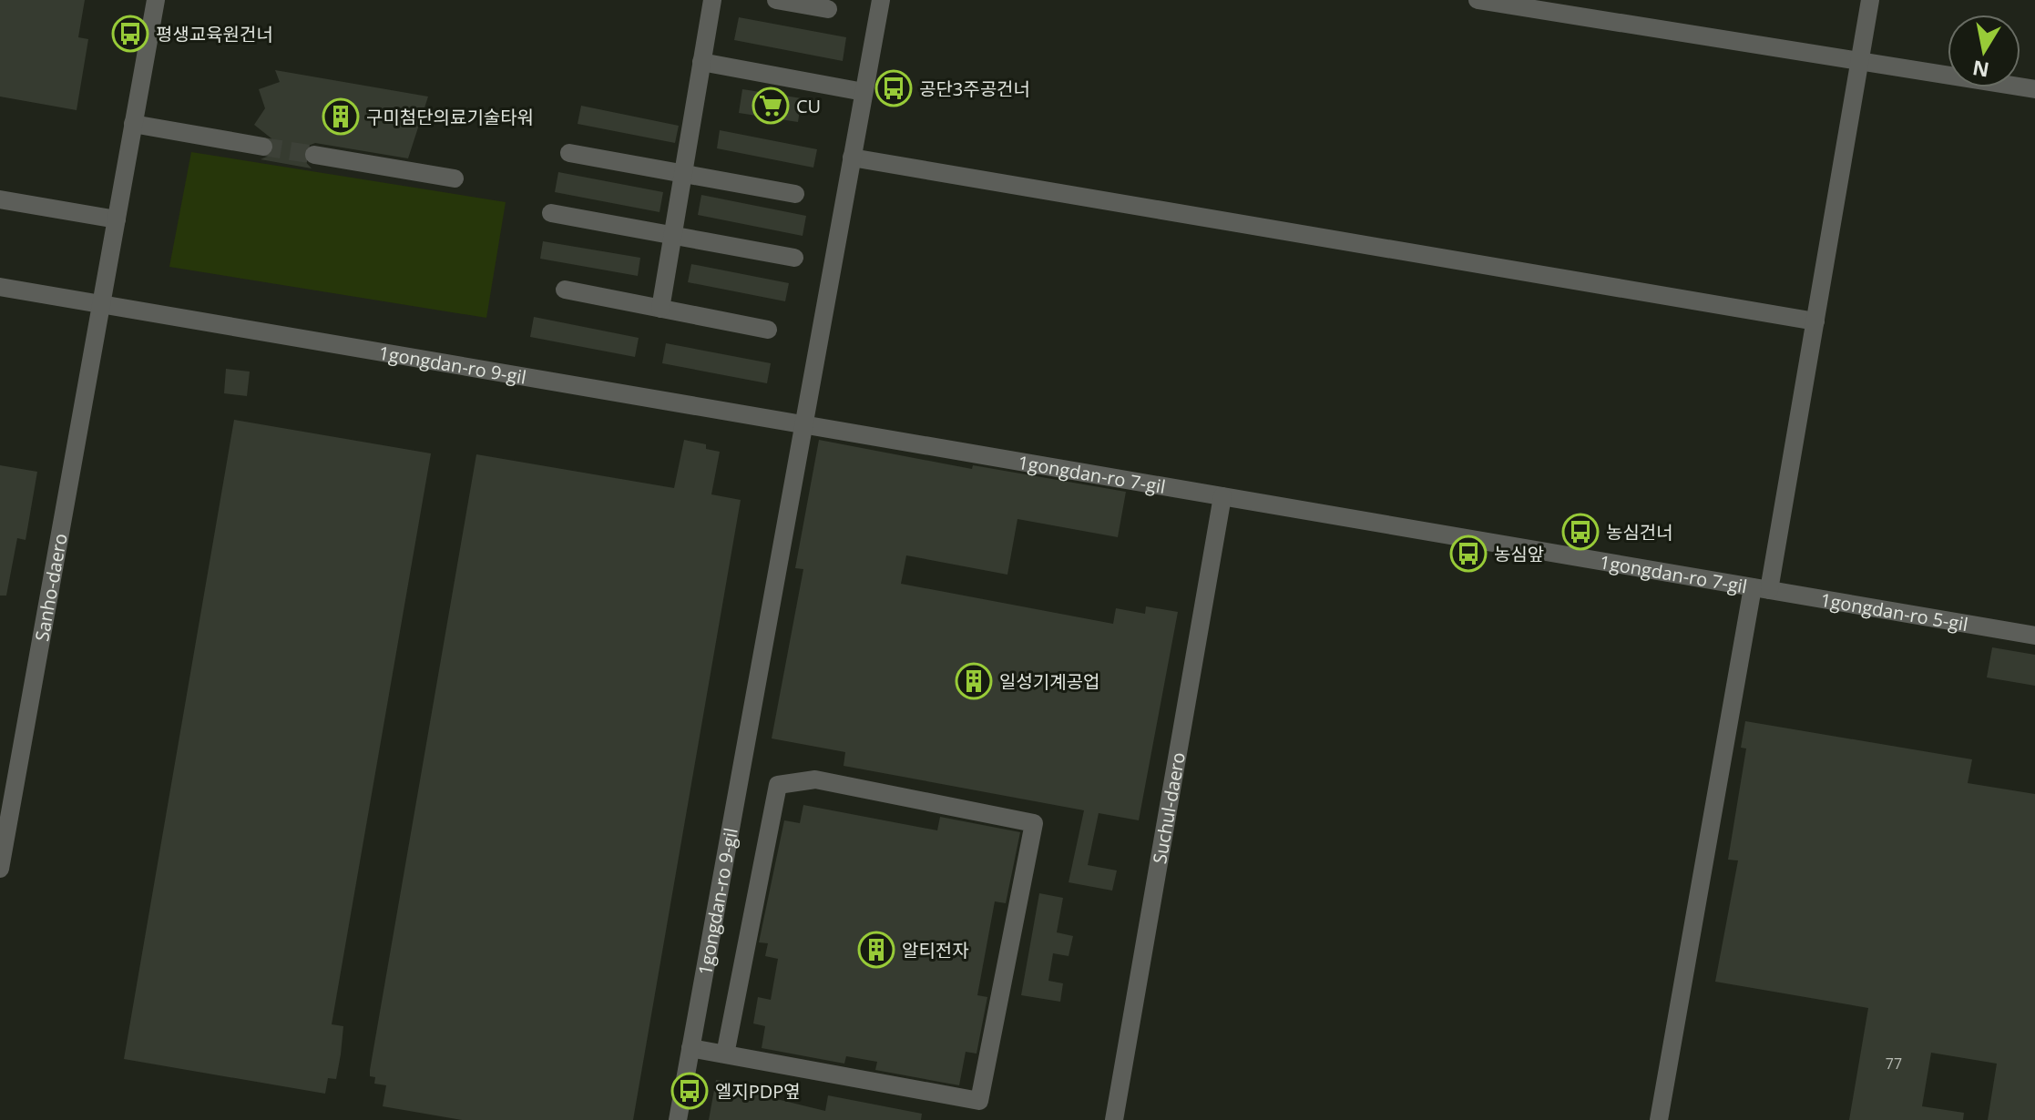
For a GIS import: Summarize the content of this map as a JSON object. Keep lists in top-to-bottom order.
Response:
{
  "streets": {
    "street": [
      "1gongdan-ro 9-gil",
      "1gongdan-ro 7-gil",
      "Sanho-daero",
      "1gongdan-ro 5-gil",
      "Suchul-daero"
    ]
  },
  "crossings": [
    ["1gongdan-ro 9-gil", "1gongdan-ro 7-gil"],
    ["1gongdan-ro 9-gil", "Sanho-daero"],
    ["1gongdan-ro 7-gil", "1gongdan-ro 5-gil"],
    ["1gongdan-ro 7-gil", "Suchul-daero"]
  ],
  "places": {
    "bus stop": [
      "평생교육원건너",
      "공단3주공건너",
      "농심건너",
      "농심앞",
      "엘지PDP옆"
    ],
    "supermarket": ["CU"],
    "building": ["구미첨단의료기술타워", "일성기계공업", "알티전자"]
  },
  "house_numbers": ["77"],
  "north": "bottom"
}
